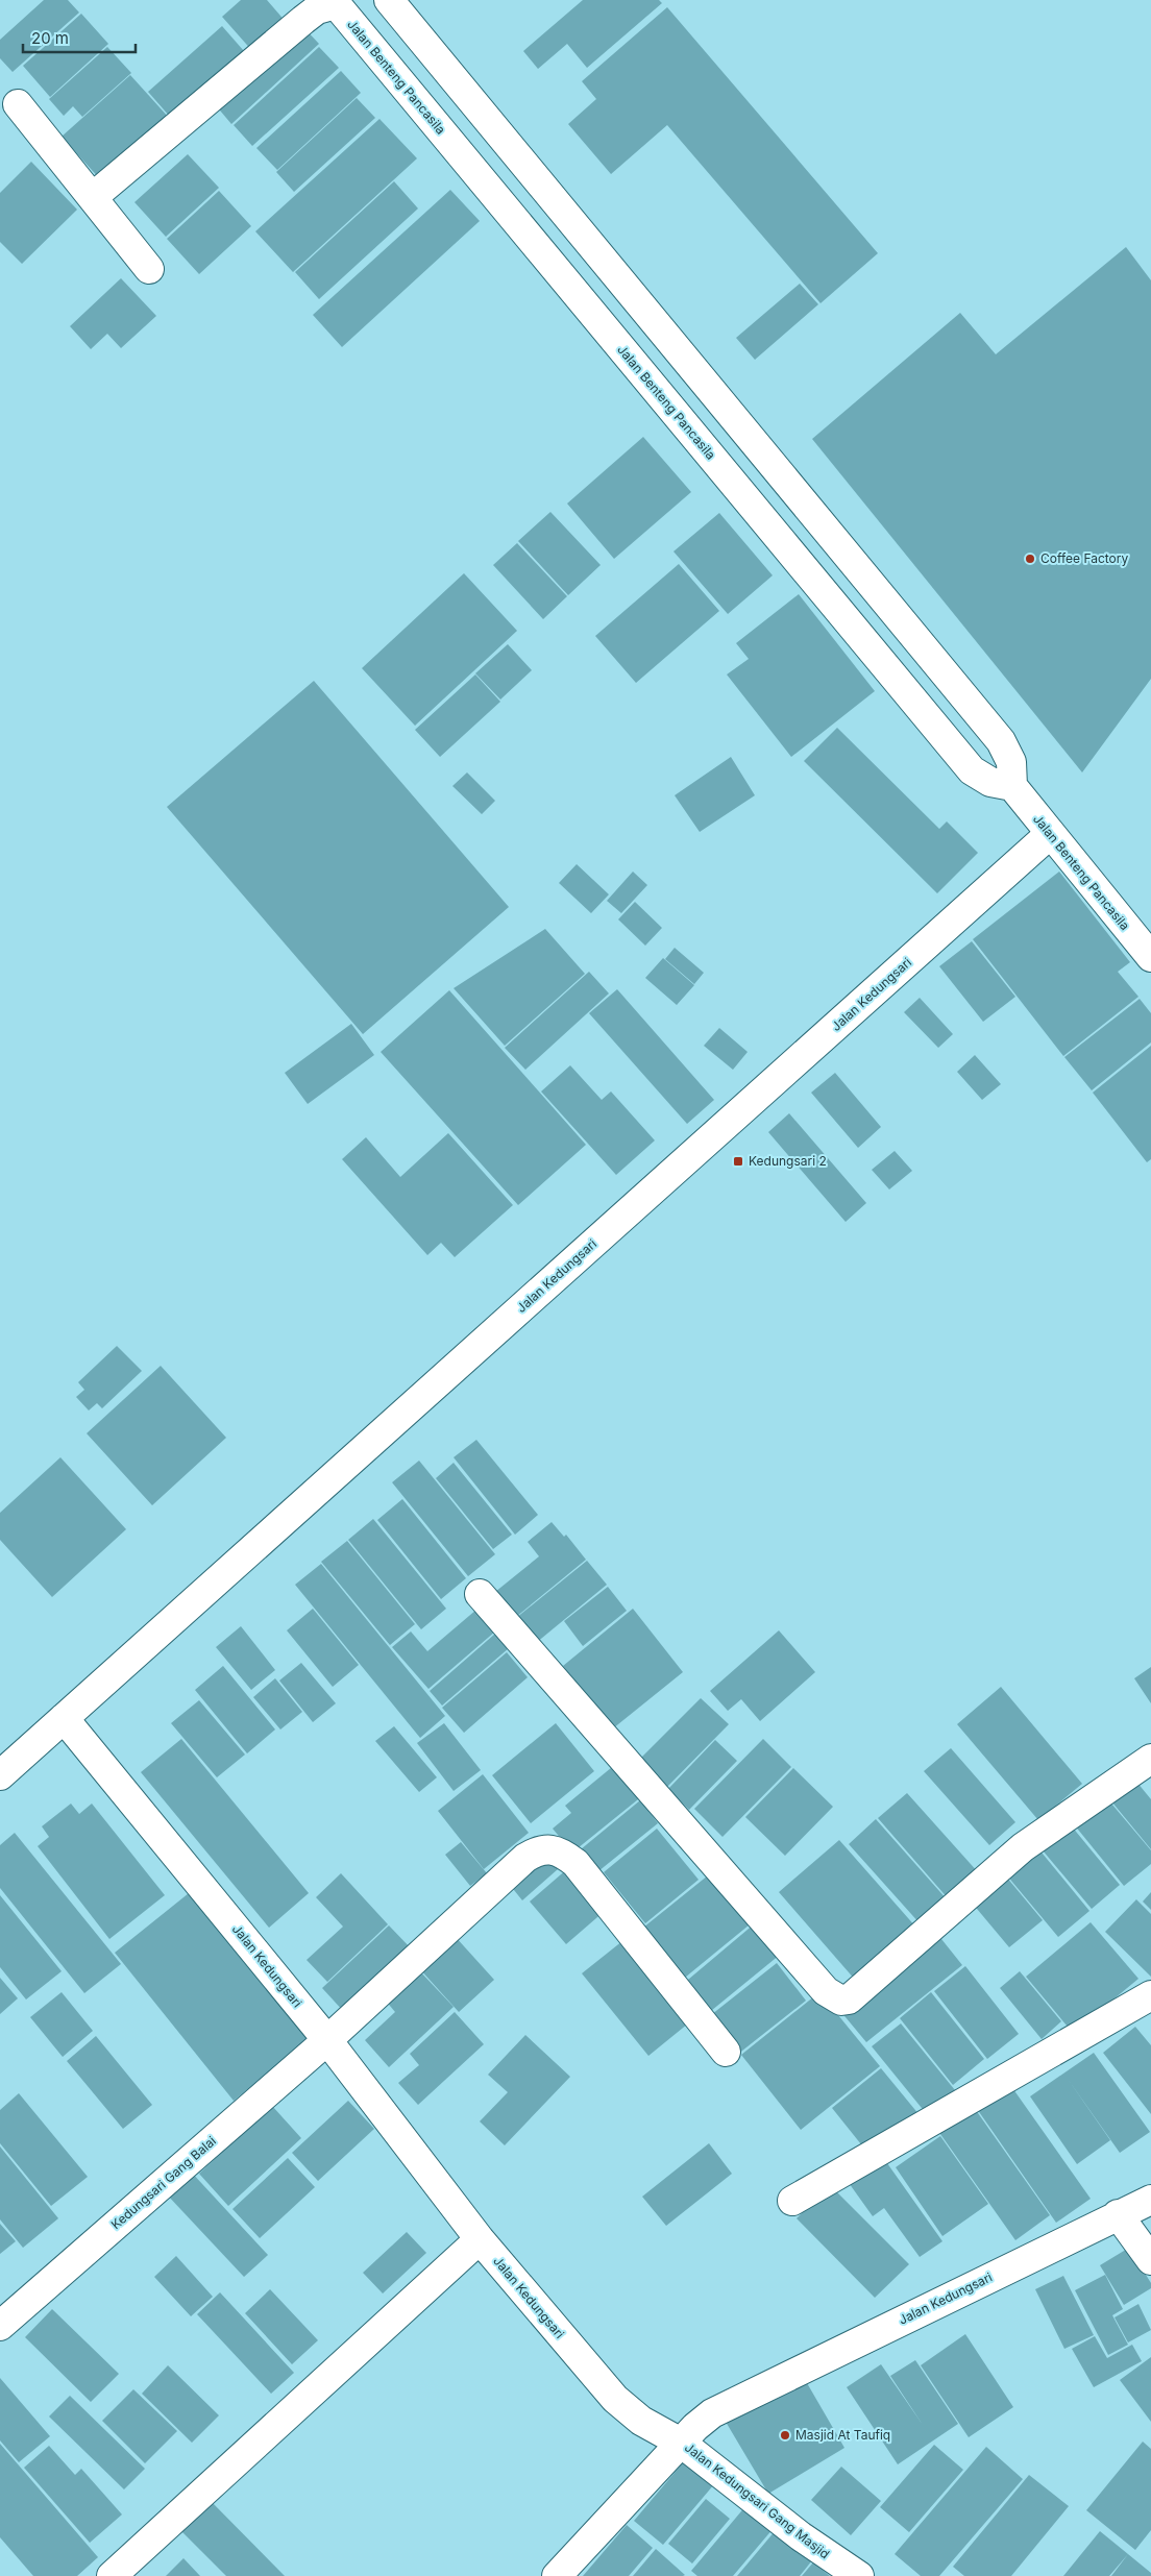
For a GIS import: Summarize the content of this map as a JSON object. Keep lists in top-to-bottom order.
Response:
{
  "streets": {
    "street": [
      "Jalan Benteng Pancasila",
      "Jalan Kedungsari",
      "Kedungsari Gang Balai",
      "Jalan Kedungsari Gang Masjid"
    ]
  },
  "crossings": [
    ["Jalan Benteng Pancasila", "Jalan Kedungsari"],
    ["Jalan Kedungsari", "Kedungsari Gang Balai"],
    ["Jalan Kedungsari", "Jalan Kedungsari Gang Masjid"]
  ],
  "places": {
    "other": ["Coffee Factory", "Masjid At Taufiq"],
    "transit": ["Kedungsari 2"]
  },
  "scale_bar": "20 m"
}
